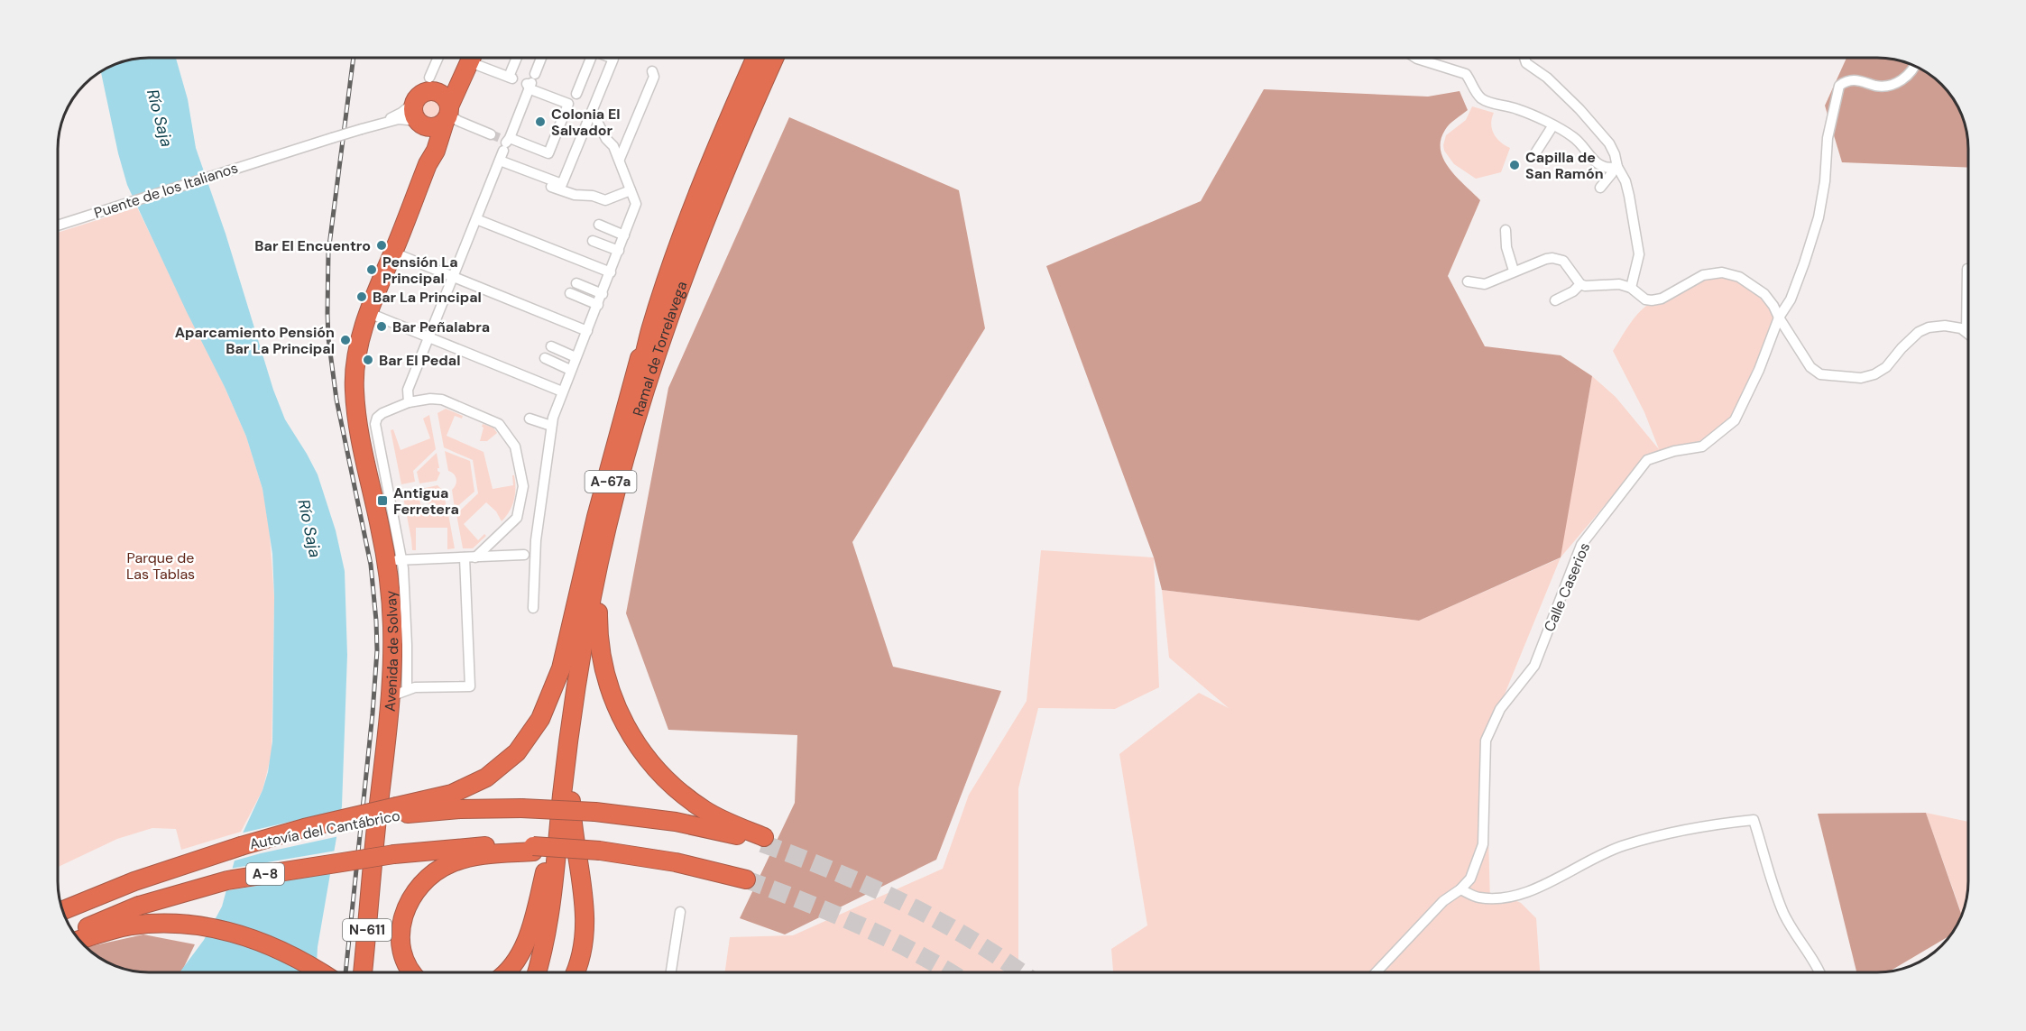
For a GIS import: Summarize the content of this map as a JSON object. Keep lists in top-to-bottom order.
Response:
{
  "streets": {
    "highway": [
      "Ramal de Torrelavega",
      "A-67a",
      "Avenida de Solvay",
      "Autovía del Cantábrico",
      "A-8",
      "N-611"
    ],
    "street": ["Puente de los Italianos", "Calle Caserios"]
  },
  "crossings": [
    ["Ramal de Torrelavega", "Autovía del Cantábrico"],
    ["Ramal de Torrelavega", "A-8"],
    ["Avenida de Solvay", "N-611"]
  ],
  "water": ["Río Saja"],
  "parks": ["Parque de Las Tablas"],
  "places": {
    "other": [
      "Colonia El Salvador",
      "Capilla de San Ramón",
      "Bar El Encuentro",
      "Pensión La Principal",
      "Bar La Principal",
      "Bar Peñalabra",
      "Aparcamiento Pensión Bar La Principal",
      "Bar El Pedal"
    ],
    "transit": ["Antigua Ferretera"]
  }
}
